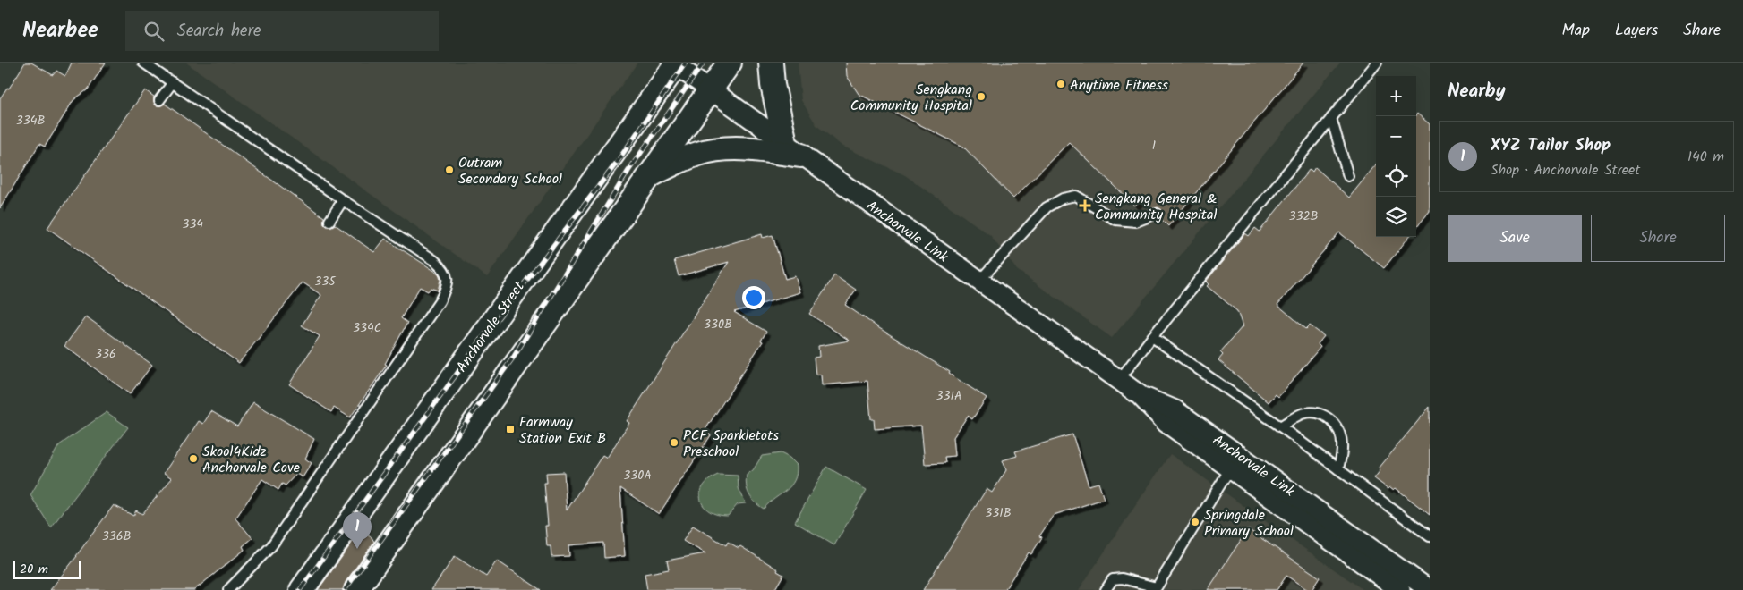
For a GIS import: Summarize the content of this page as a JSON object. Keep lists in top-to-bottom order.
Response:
{
  "streets": {
    "street": ["Anchorvale Link", "Anchorvale Street"]
  },
  "crossings": [
    ["Anchorvale Link", "Anchorvale Street"]
  ],
  "places": {
    "other": [
      "Anytime Fitness",
      "Sengkang Community Hospital",
      "Outram Secondary School",
      "PCF Sparkletots Preschool",
      "Skool4Kidz Anchorvale Cove",
      "Springdale Primary School"
    ],
    "health": ["Sengkang General & Community Hospital"],
    "transit": ["Farmway Station Exit B"]
  },
  "house_numbers": [
    "334B",
    "1",
    "332B",
    "334",
    "335",
    "330B",
    "334C",
    "336",
    "331A",
    "330A",
    "331B",
    "336B"
  ],
  "scale_bar": "20 m",
  "page": {
    "header": "Nearbee",
    "search": "Search here",
    "nav": ["Map", "Layers", "Share"],
    "heading": "Nearby",
    "map_buttons": ["+", "−"],
    "list": [
      {
        "mark": "1",
        "name": "XYZ Tailor Shop",
        "note": "Shop · Anchorvale Street",
        "value": "140 m"
      }
    ],
    "buttons": ["Save", "Share"],
    "pins": "1",
    "scale": "20 m"
  }
}
